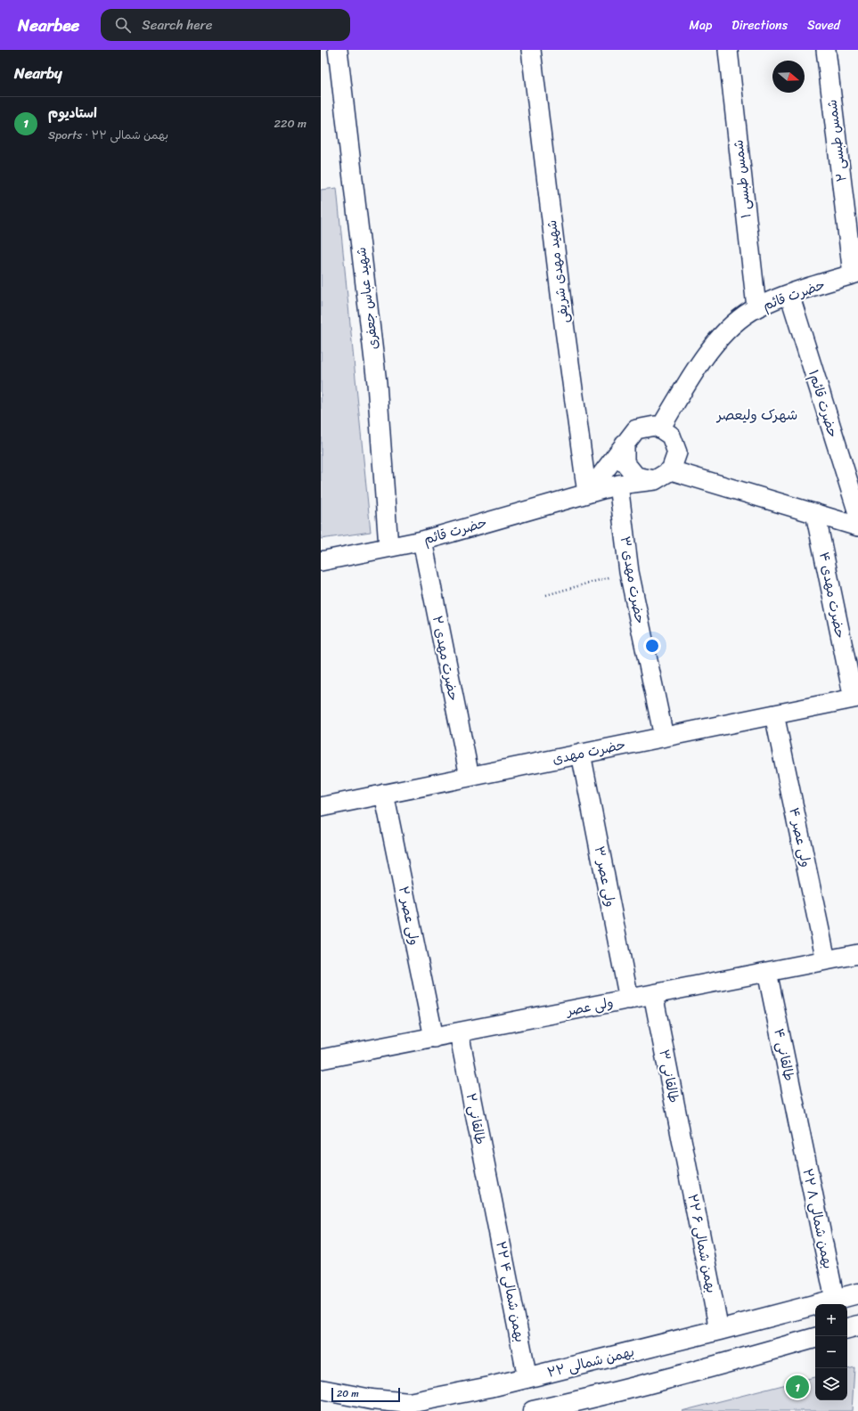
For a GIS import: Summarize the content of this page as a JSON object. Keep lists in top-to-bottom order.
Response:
{
  "streets": {
    "street": [
      "شمس طبسی ۲",
      "شمس طبسی ۱",
      "شهید مهدی شریفی",
      "حضرت قائم",
      "شهید عباس جعفری",
      "حضرت قائم۱",
      "حضرت مهدی ۳",
      "حضرت مهدی ۴",
      "حضرت مهدی ۲",
      "حضرت مهدی",
      "ولی عصر ۴",
      "ولی عصر ۳",
      "ولی عصر ۲",
      "ولی عصر",
      "طالقانی ۴",
      "طالقانی ۳",
      "طالقانی ۲",
      "۲۲ بهمن شمالی ۸",
      "۲۲ بهمن شمالی ۶",
      "۲۲ بهمن شمالی ۴",
      "۲۲ بهمن شمالی"
    ]
  },
  "crossings": [
    ["شمس طبسی ۲", "حضرت قائم"],
    ["شمس طبسی ۱", "حضرت قائم"],
    ["شهید مهدی شریفی", "حضرت قائم"],
    ["حضرت قائم", "شهید عباس جعفری"],
    ["حضرت قائم", "حضرت قائم۱"],
    ["حضرت قائم", "حضرت مهدی ۳"],
    ["حضرت قائم", "حضرت مهدی ۲"],
    ["حضرت مهدی ۳", "حضرت مهدی"],
    ["حضرت مهدی ۴", "حضرت مهدی"],
    ["حضرت مهدی ۲", "حضرت مهدی"],
    ["حضرت مهدی", "ولی عصر ۴"],
    ["حضرت مهدی", "ولی عصر ۳"],
    ["حضرت مهدی", "ولی عصر ۲"],
    ["ولی عصر ۴", "ولی عصر"],
    ["ولی عصر ۳", "ولی عصر"],
    ["ولی عصر ۲", "ولی عصر"],
    ["ولی عصر", "طالقانی ۴"],
    ["ولی عصر", "طالقانی ۳"],
    ["ولی عصر", "طالقانی ۲"],
    ["طالقانی ۴", "۲۲ بهمن شمالی ۸"],
    ["طالقانی ۳", "۲۲ بهمن شمالی ۶"],
    ["طالقانی ۲", "۲۲ بهمن شمالی ۴"],
    ["۲۲ بهمن شمالی ۸", "۲۲ بهمن شمالی"],
    ["۲۲ بهمن شمالی ۶", "۲۲ بهمن شمالی"],
    ["۲۲ بهمن شمالی ۴", "۲۲ بهمن شمالی"]
  ],
  "districts": ["شهرک ولیعصر"],
  "scale_bar": "20 m",
  "north": "right",
  "page": {
    "header": "Nearbee",
    "search": "Search here",
    "nav": ["Map", "Directions", "Saved"],
    "heading": "Nearby",
    "list": [
      {
        "mark": "1",
        "name": "استادیوم",
        "note": "Sports · ۲۲ بهمن شمالی",
        "value": "220 m"
      }
    ],
    "map_buttons": ["+", "−"],
    "pins": "1",
    "scale": "20 m"
  }
}
